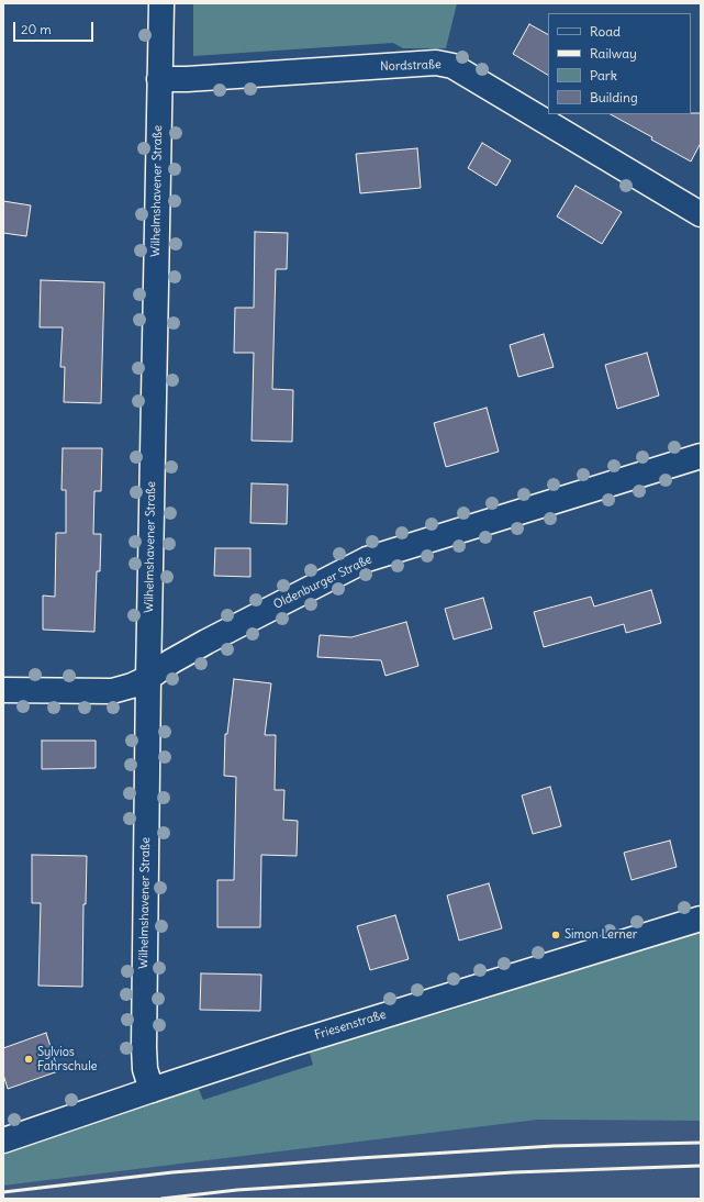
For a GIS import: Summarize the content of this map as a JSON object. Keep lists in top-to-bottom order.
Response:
{
  "streets": {
    "street": [
      "Nordstraße",
      "Wilhelmshavener Straße",
      "Oldenburger Straße",
      "Friesenstraße"
    ]
  },
  "crossings": [
    ["Nordstraße", "Wilhelmshavener Straße"],
    ["Wilhelmshavener Straße", "Oldenburger Straße"],
    ["Wilhelmshavener Straße", "Friesenstraße"]
  ],
  "places": ["Simon Lerner", "Sylvios Fahrschule"],
  "legend": [
    "Road",
    "Railway",
    "Park",
    "Building"
  ],
  "scale_bar": "20 m"
}
